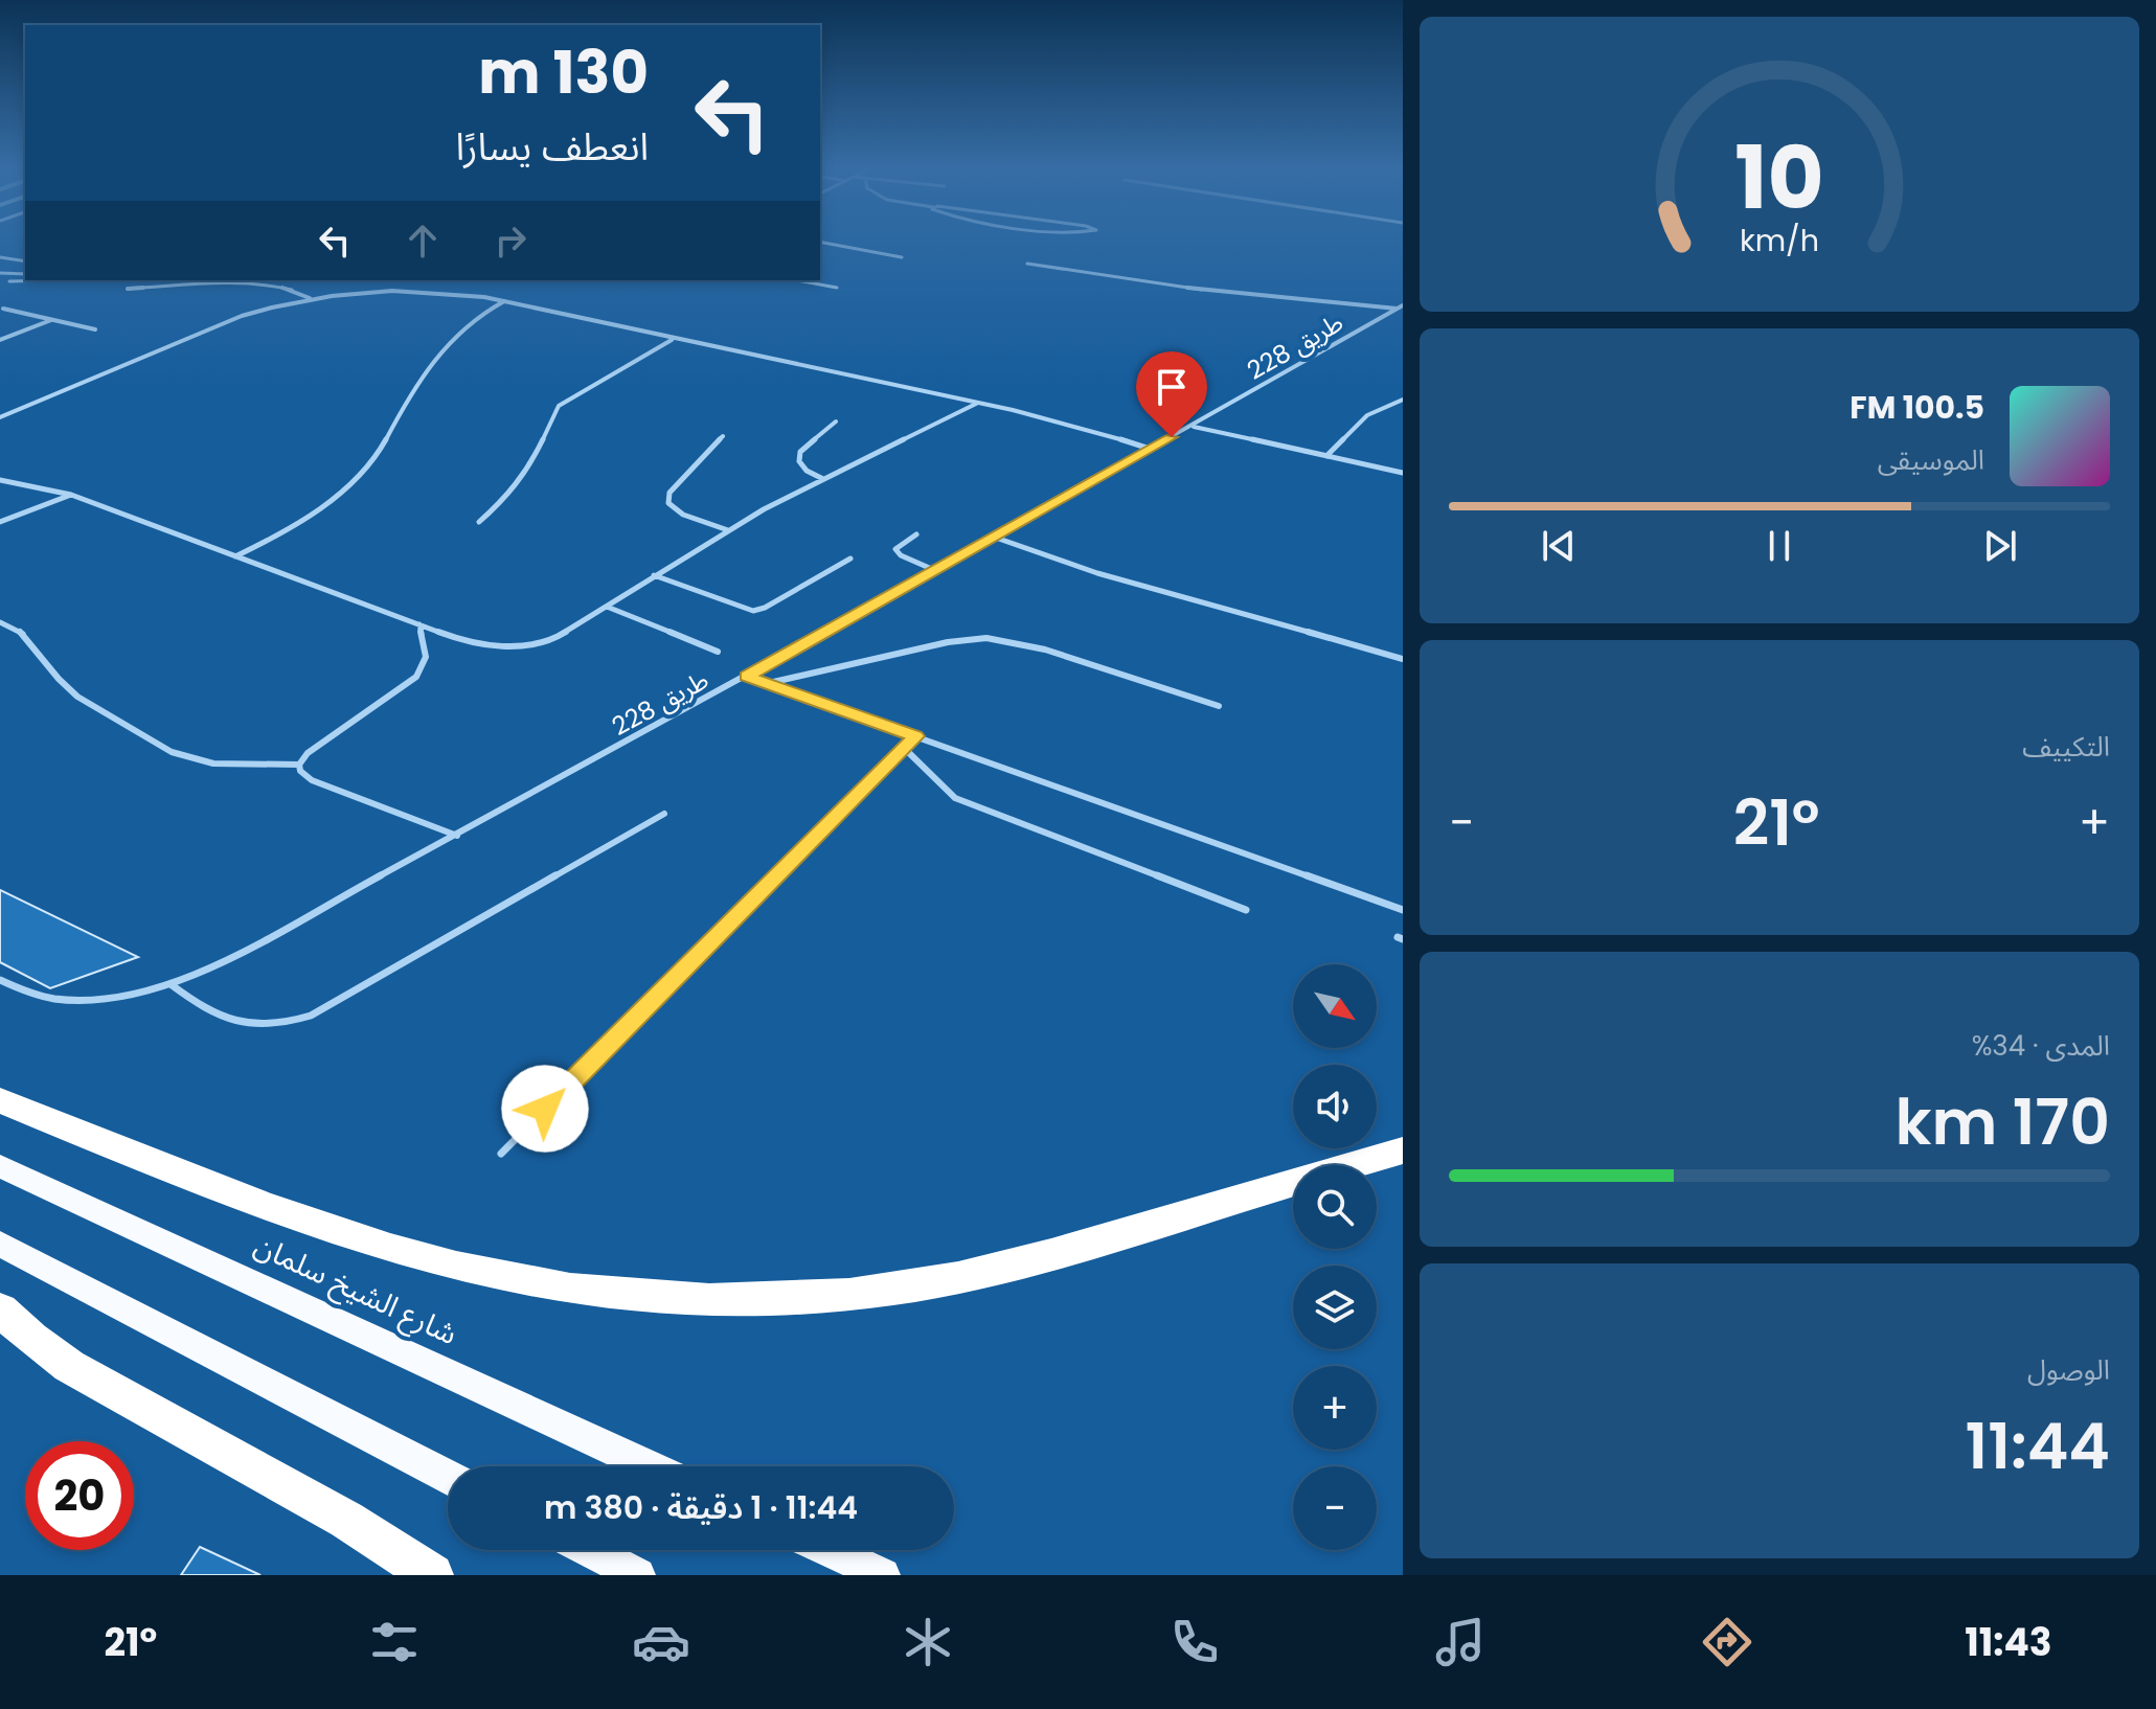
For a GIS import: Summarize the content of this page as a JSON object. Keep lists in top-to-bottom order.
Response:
{
  "streets": {
    "main road": ["شارع الشيخ سلمان"],
    "lane": ["طريق 228"]
  },
  "north": "bottom right",
  "page": {
    "turn": ["130 m", "انعطف يسارًا"],
    "song": ["100.5 FM", "الموسيقى"],
    "tile": [
      "التكييف",
      ["المدى · 34%", "170 km"],
      ["الوصول", "11:44"]
    ],
    "heat": ["−", "21°", "+"],
    "map_buttons": ["+", "−"],
    "limit": "20",
    "trip": "11:44 · 1 دقيقة · 380 m",
    "tabs": ["11:43", "21°"],
    "gauge": ["10", "km/h"]
  }
}
